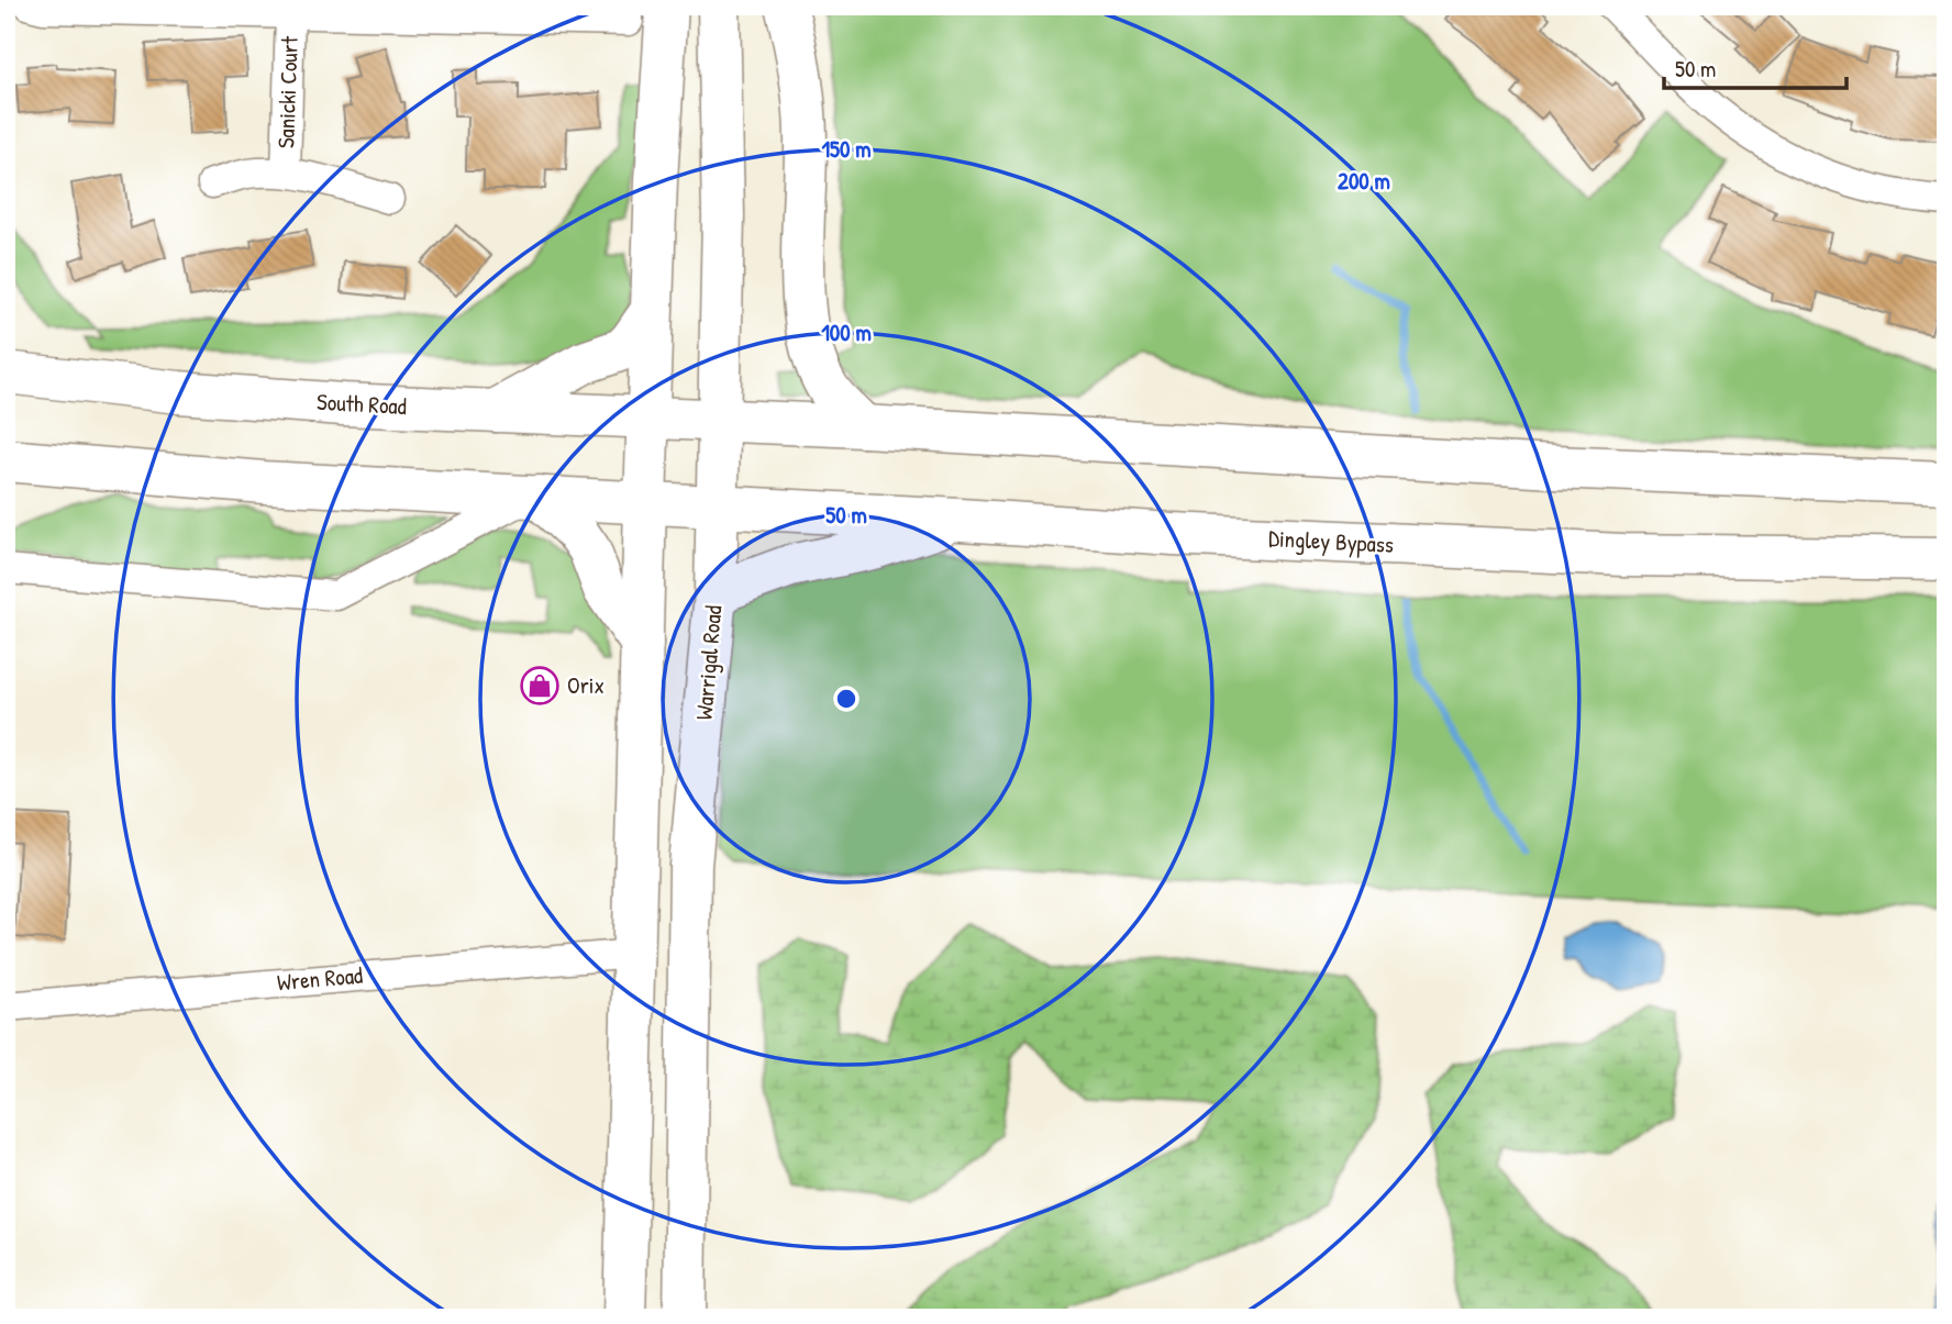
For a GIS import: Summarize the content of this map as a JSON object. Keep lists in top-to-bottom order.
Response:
{
  "streets": {
    "highway": ["South Road", "Dingley Bypass", "Warrigal Road"],
    "street": ["Sanicki Court", "Wren Road"]
  },
  "crossings": [
    ["South Road", "Warrigal Road"],
    ["Dingley Bypass", "Warrigal Road"]
  ],
  "places": {
    "shop": ["Orix"]
  },
  "scale_bar": "50 m",
  "rings": [
    "150 m",
    "200 m",
    "100 m",
    "50 m"
  ]
}
